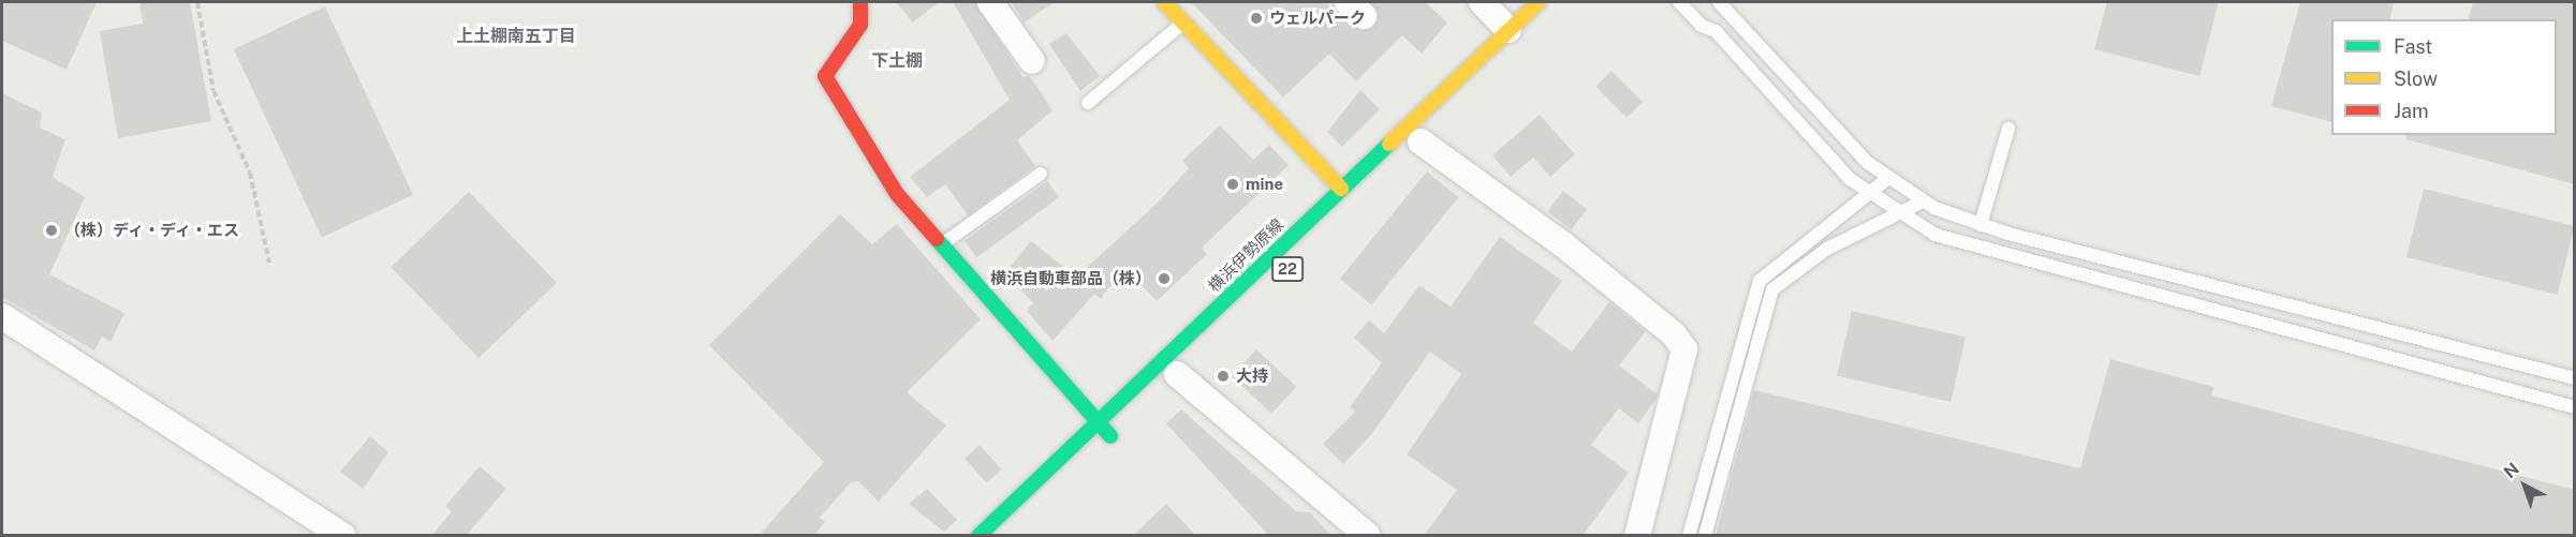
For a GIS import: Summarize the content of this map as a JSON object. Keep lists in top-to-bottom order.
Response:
{
  "streets": {
    "street": ["横浜伊勢原線", "22"]
  },
  "districts": ["上土棚南五丁目", "下土棚"],
  "places": [
    "ウェルパーク",
    "mine",
    "（株）ディ・ディ・エス",
    "横浜自動車部品（株）",
    "大持"
  ],
  "legend": ["Fast", "Slow", "Jam"],
  "north": "top left"
}
